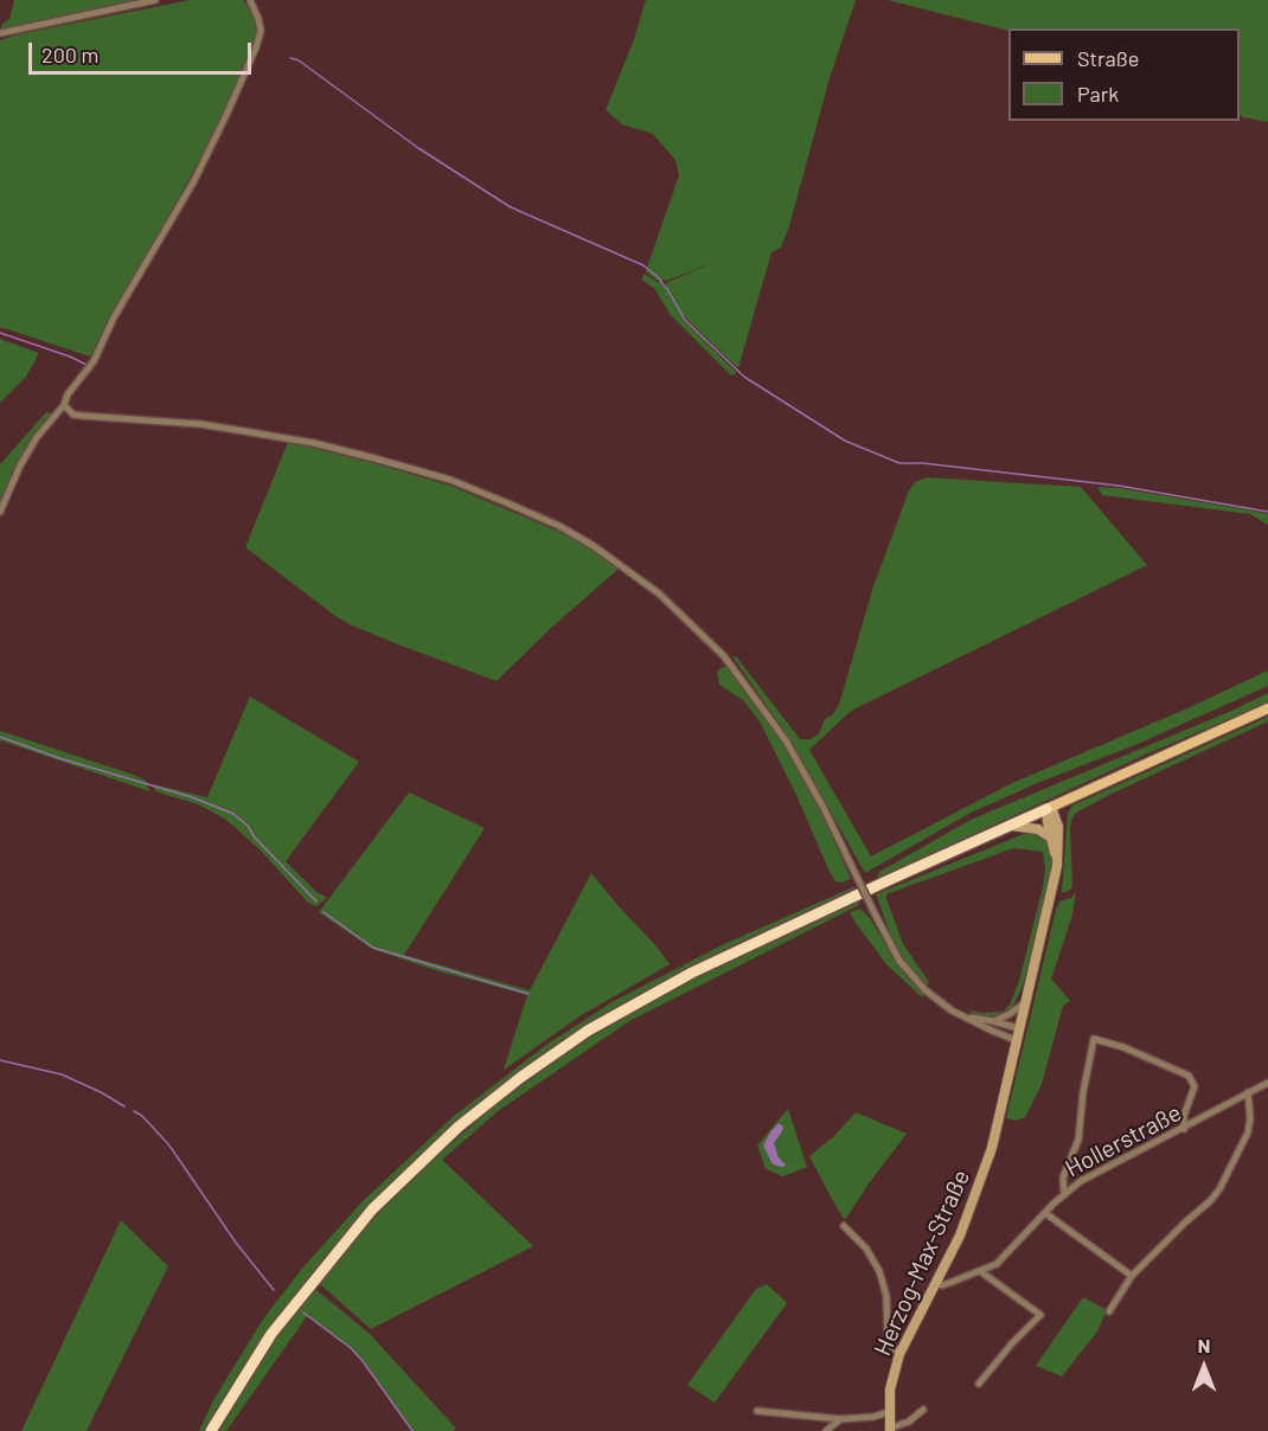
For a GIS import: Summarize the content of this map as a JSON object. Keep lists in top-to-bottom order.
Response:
{
  "streets": {
    "main road": ["Herzog-Max-Straße"],
    "street": ["Hollerstraße"]
  },
  "crossings": [
    ["Hollerstraße", "Herzog-Max-Straße"]
  ],
  "legend": ["Straße", "Park"],
  "scale_bar": "200 m",
  "north": "top"
}
